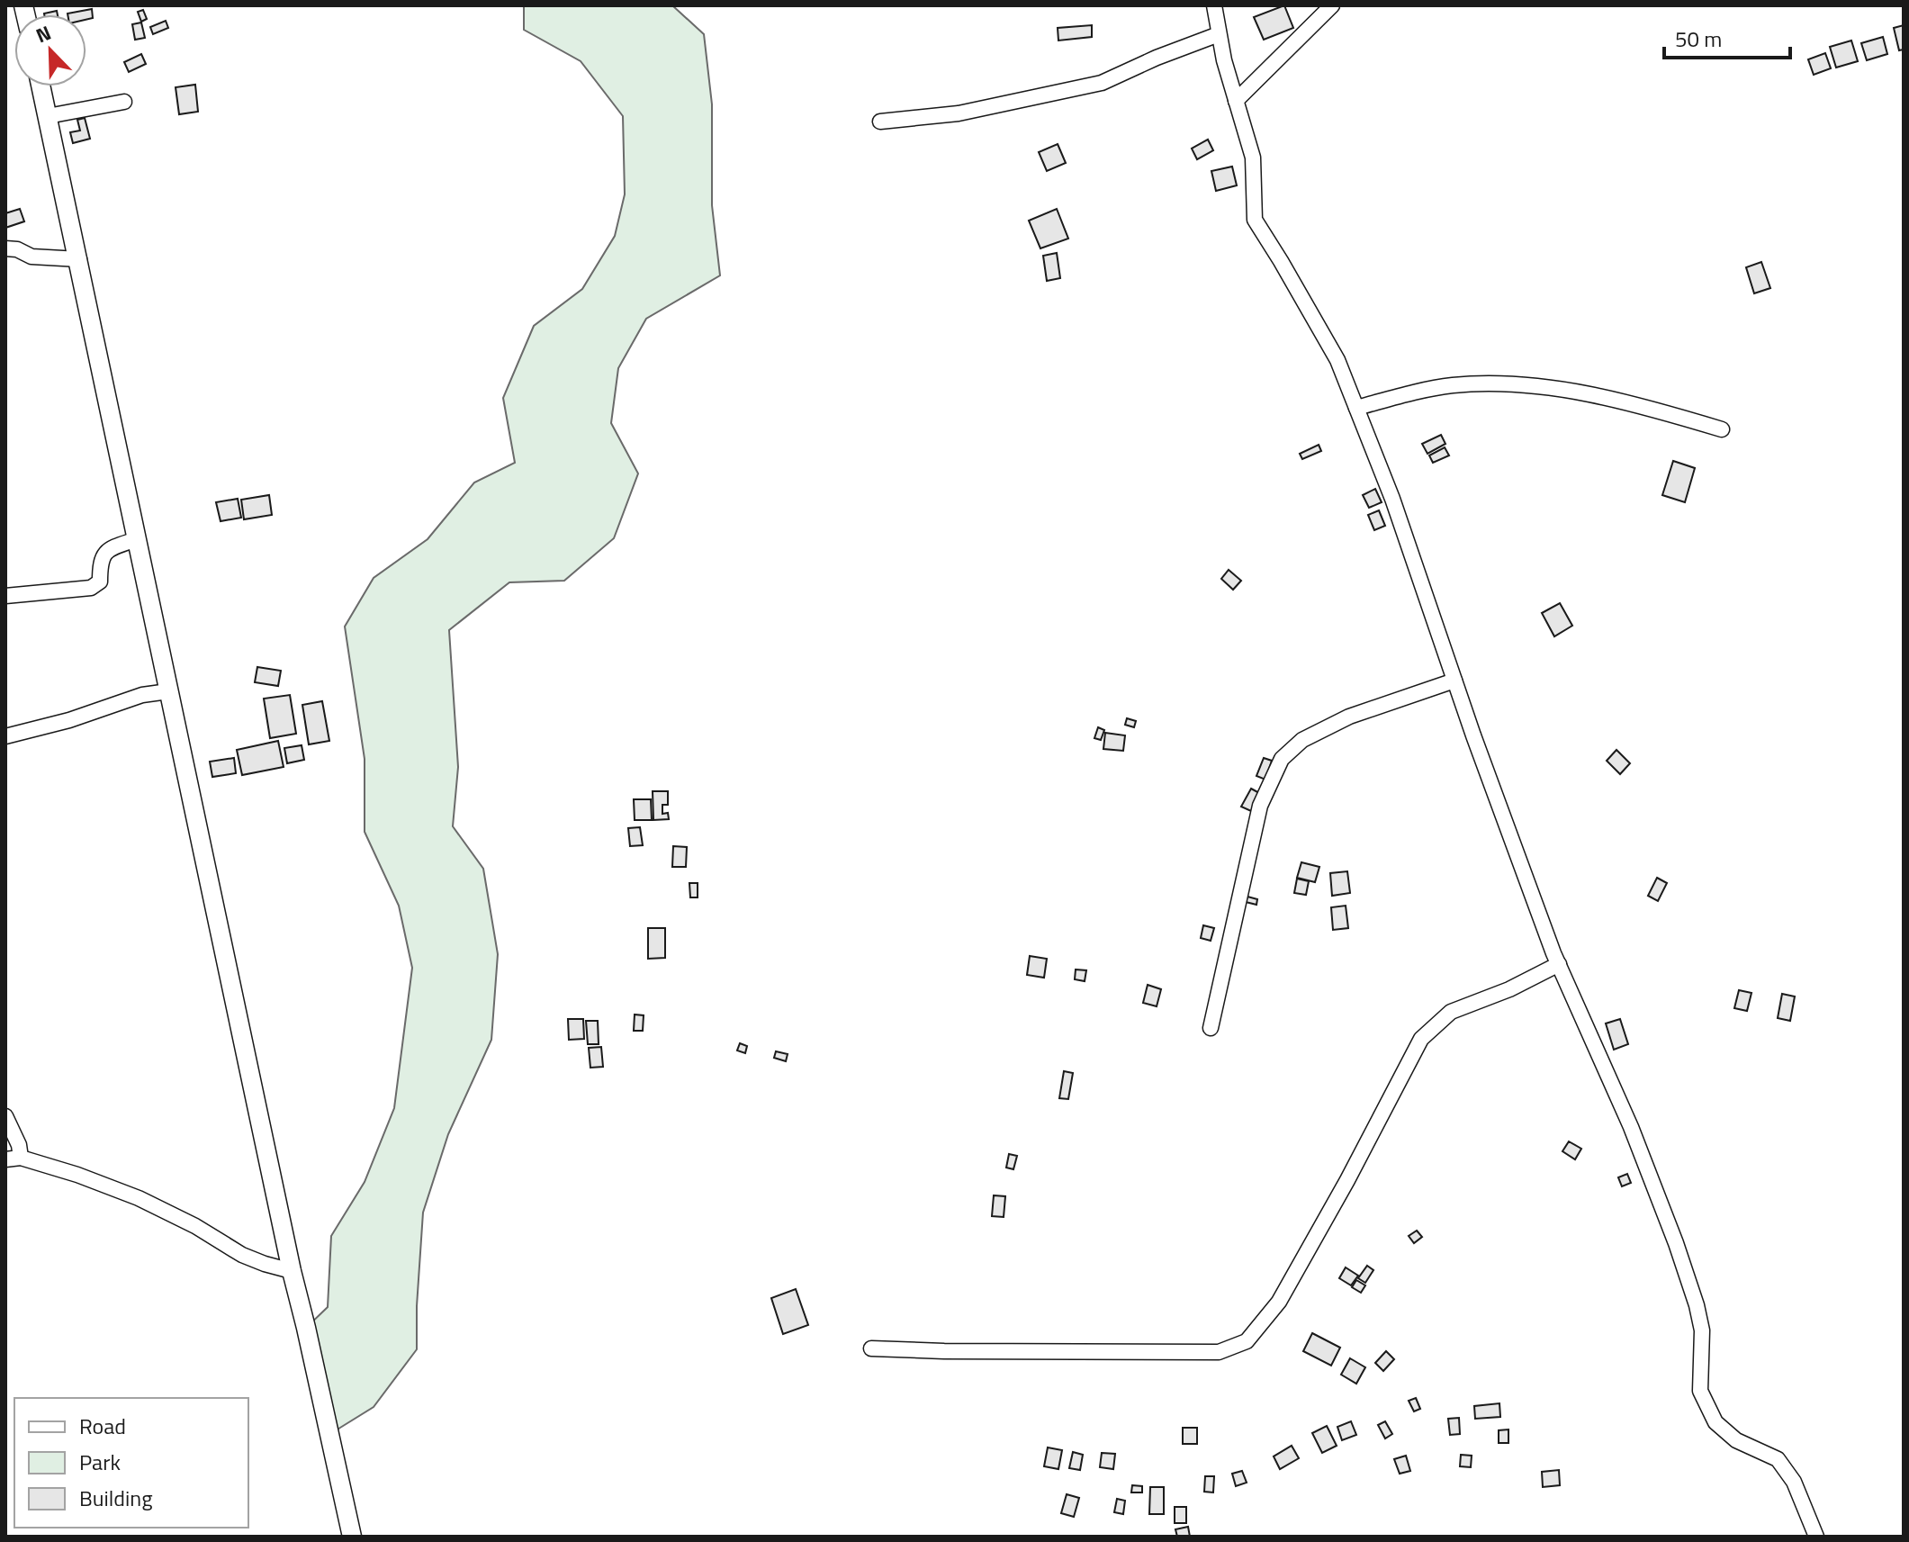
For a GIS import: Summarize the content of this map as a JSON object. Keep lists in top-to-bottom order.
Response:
{
  "legend": ["Road", "Park", "Building"],
  "scale_bar": "50 m",
  "north": "top left"
}
